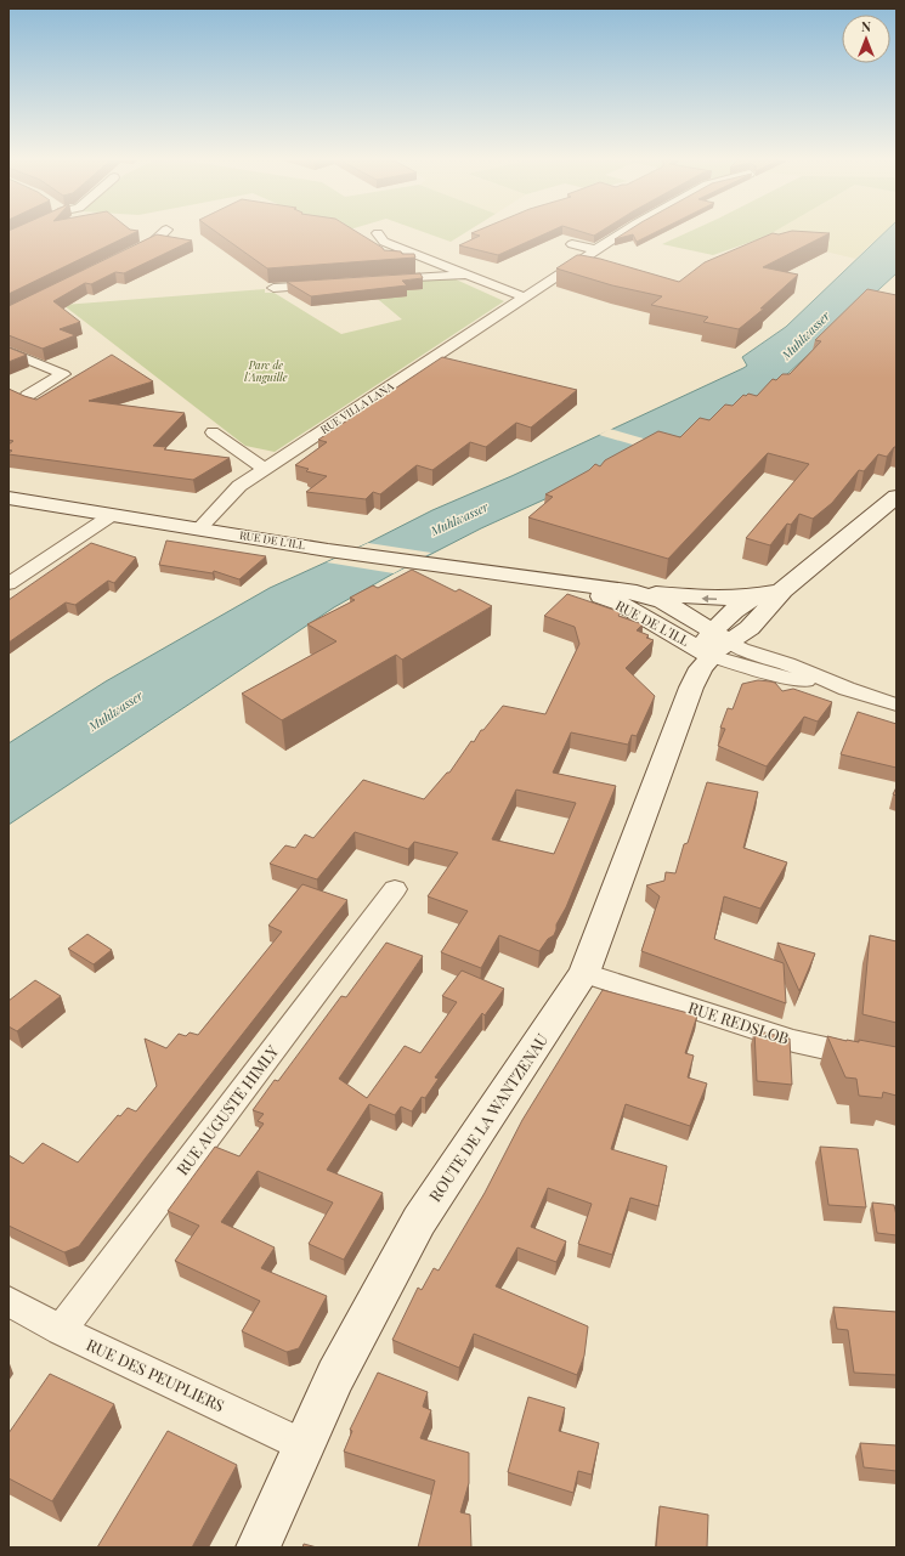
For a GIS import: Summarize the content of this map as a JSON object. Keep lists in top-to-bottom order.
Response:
{
  "streets": {
    "main road": ["RUE DE L'ILL", "ROUTE DE LA WANTZENAU"],
    "street": [
      "RUE VILLA LANA",
      "RUE REDSLOB",
      "RUE AUGUSTE HIMLY",
      "RUE DES PEUPLIERS"
    ]
  },
  "crossings": [
    ["RUE VILLA LANA", "RUE DE L'ILL"],
    ["RUE DE L'ILL", "ROUTE DE LA WANTZENAU"],
    ["RUE REDSLOB", "ROUTE DE LA WANTZENAU"],
    ["RUE AUGUSTE HIMLY", "RUE DES PEUPLIERS"],
    ["ROUTE DE LA WANTZENAU", "RUE DES PEUPLIERS"]
  ],
  "water": ["Muhlwasser"],
  "parks": ["Parc de l'Anguille"],
  "north": "top"
}
